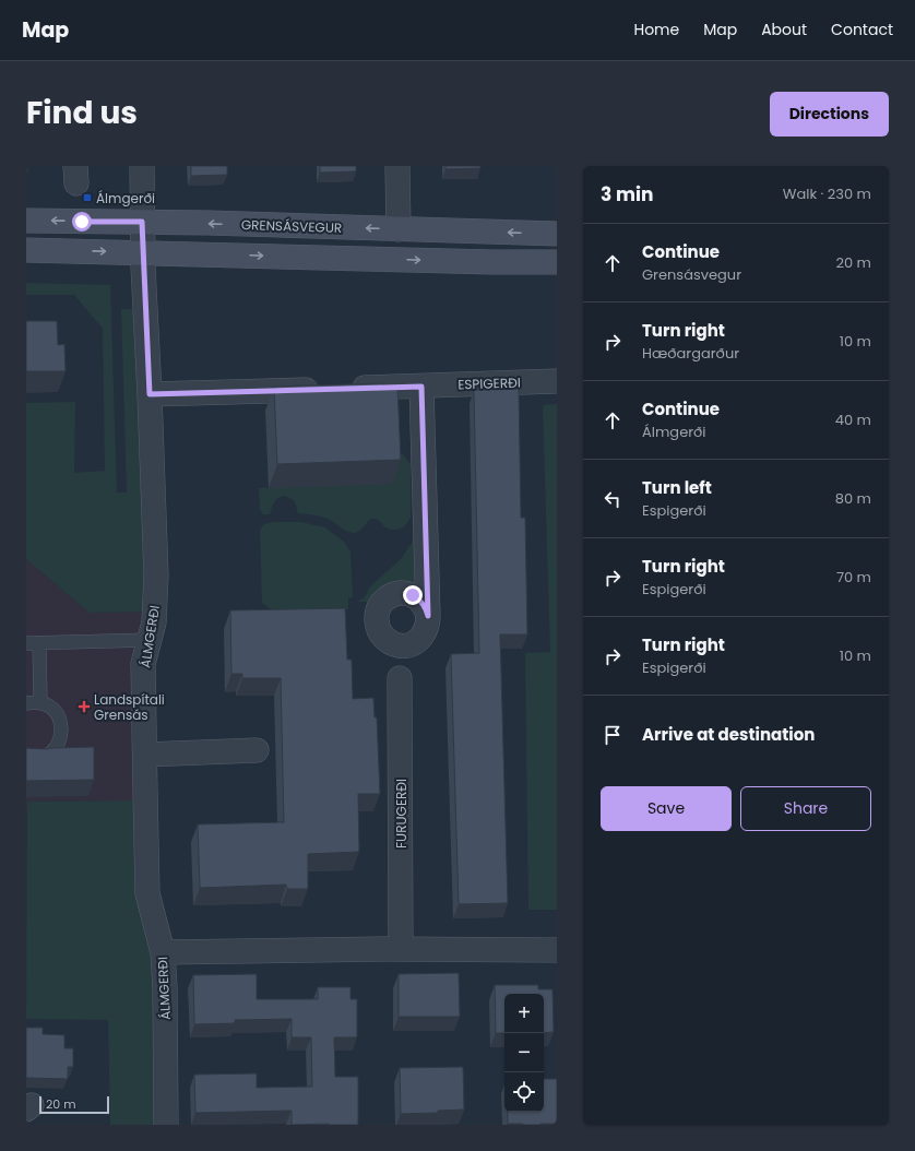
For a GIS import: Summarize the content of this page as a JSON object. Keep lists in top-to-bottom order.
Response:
{
  "streets": {
    "main road": ["GRENSÁSVEGUR"],
    "street": ["ESPIGERÐI", "ÁLMGERÐI", "FURUGERÐI"]
  },
  "crossings": [
    ["GRENSÁSVEGUR", "ÁLMGERÐI"],
    ["ESPIGERÐI", "ÁLMGERÐI"]
  ],
  "places": {
    "transit": ["Álmgerði"],
    "health": ["Landspítali Grensás"]
  },
  "scale_bar": "20 m",
  "page": {
    "header": "Map",
    "nav": [
      "Home",
      "Map",
      "About",
      "Contact"
    ],
    "title": "Find us",
    "buttons": [
      "Directions",
      ["Save", "Share"]
    ],
    "heading": ["3 min", "Walk · 230 m"],
    "list": [
      ["Continue", "Grensásvegur", "20 m"],
      ["Turn right", "Hæðargarður", "10 m"],
      ["Continue", "Álmgerði", "40 m"],
      ["Turn left", "Espigerði", "80 m"],
      ["Turn right", "Espigerði", "70 m"],
      ["Turn right", "Espigerði", "10 m"],
      "Arrive at destination"
    ],
    "map_buttons": ["+", "−"],
    "scale": "20 m"
  }
}
